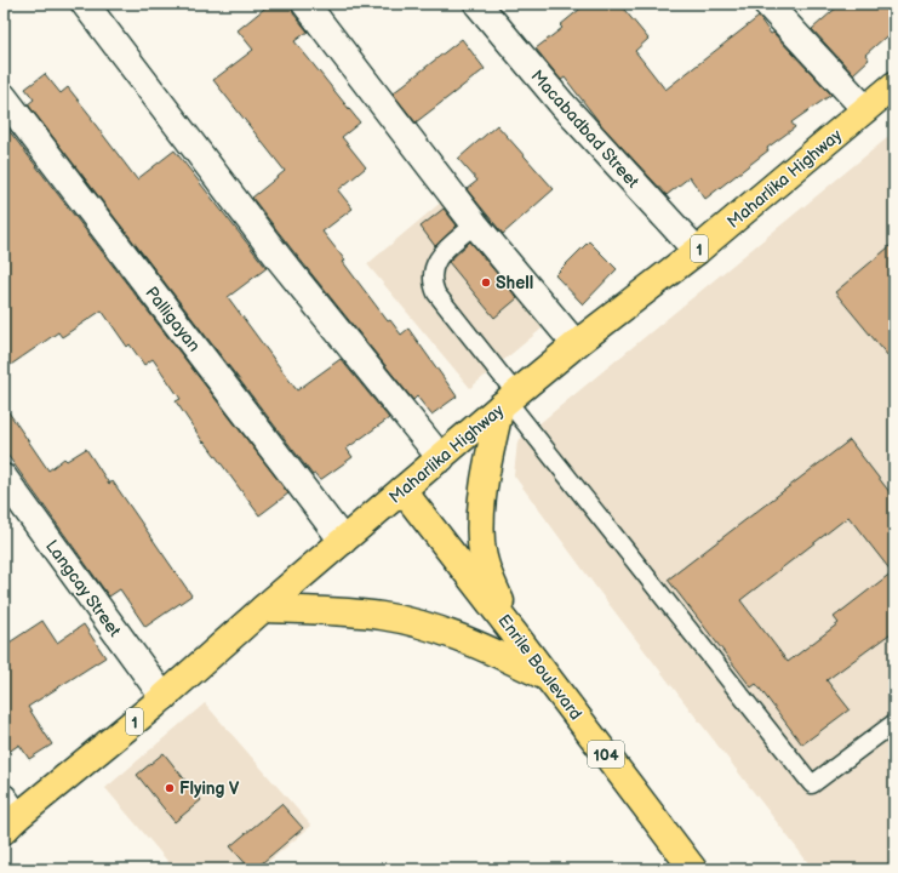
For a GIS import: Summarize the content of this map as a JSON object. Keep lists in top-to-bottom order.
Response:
{
  "streets": {
    "highway": [
      "Maharlika Highway",
      "1",
      "Enrile Boulevard",
      "104"
    ],
    "street": ["Macabadbad Street", "Palligayan", "Langcay Street"]
  },
  "crossings": [
    ["Macabadbad Street", "Maharlika Highway"],
    ["Maharlika Highway", "Palligayan"],
    ["Maharlika Highway", "Langcay Street"],
    ["Maharlika Highway", "Enrile Boulevard"]
  ],
  "places": ["Shell", "Flying V"]
}
